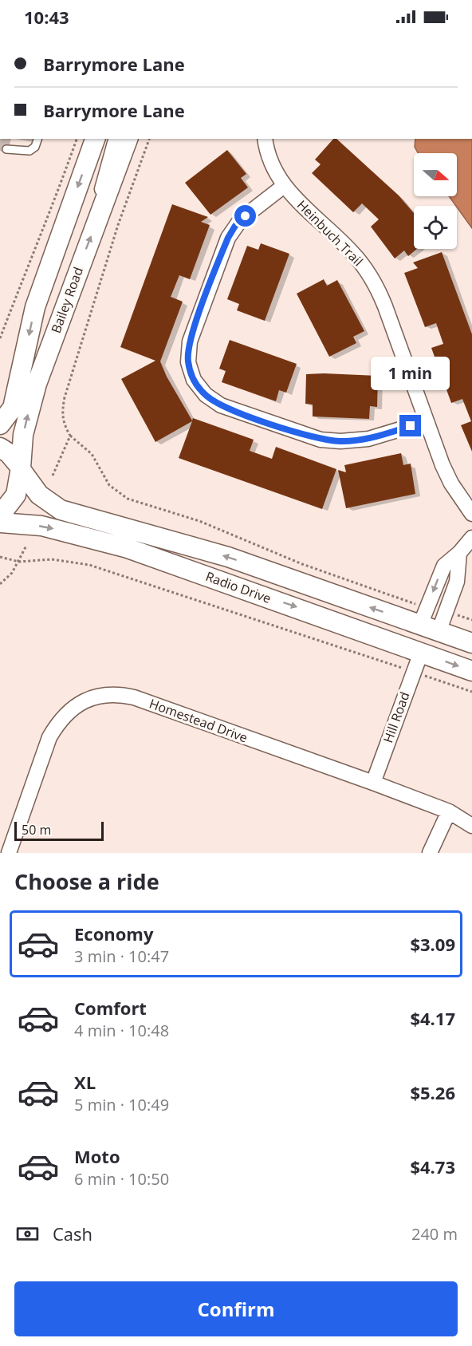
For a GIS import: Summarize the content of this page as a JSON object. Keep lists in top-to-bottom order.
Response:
{
  "streets": {
    "main road": ["Bailey Road", "Radio Drive"],
    "street": ["Heinbuch Trail", "Hill Road", "Homestead Drive"]
  },
  "crossings": [
    ["Bailey Road", "Radio Drive"],
    ["Radio Drive", "Hill Road"],
    ["Hill Road", "Homestead Drive"]
  ],
  "scale_bar": "50 m",
  "north": "right",
  "page": {
    "status": "10:43",
    "banner": ["Barrymore Lane", "Barrymore Lane"],
    "bubble": "1 min",
    "scale": "50 m",
    "heading": "Choose a ride",
    "list": [
      {
        "name": "Economy",
        "note": "3 min · 10:47",
        "value": "$3.09"
      },
      {
        "name": "Comfort",
        "note": "4 min · 10:48",
        "value": "$4.17"
      },
      {
        "name": "XL",
        "note": "5 min · 10:49",
        "value": "$5.26"
      },
      {
        "name": "Moto",
        "note": "6 min · 10:50",
        "value": "$4.73"
      }
    ],
    "pay": ["Cash", "240 m"],
    "buttons": "Confirm"
  }
}
